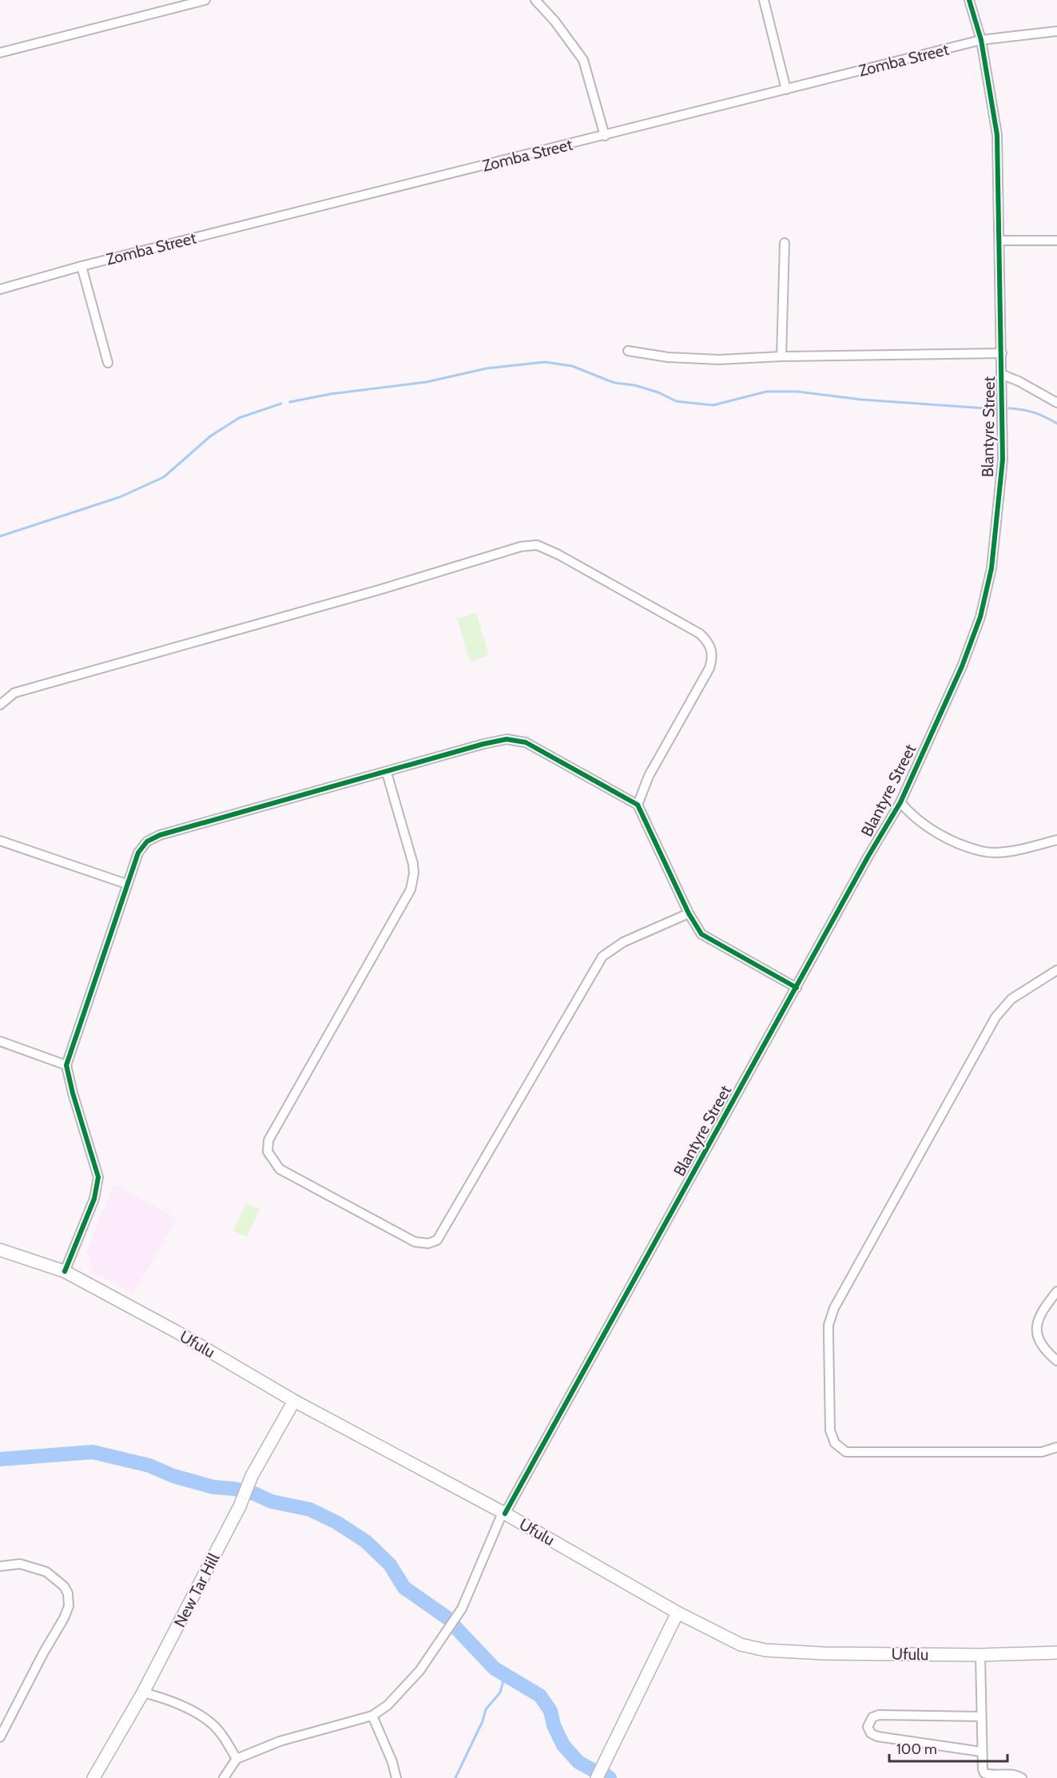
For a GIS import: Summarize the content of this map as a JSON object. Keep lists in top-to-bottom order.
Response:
{
  "streets": {
    "street": [
      "Zomba Street",
      "Blantyre Street",
      "Ufulu",
      "New Tar Hill"
    ]
  },
  "crossings": [
    ["Zomba Street", "Blantyre Street"],
    ["Blantyre Street", "Ufulu"],
    ["Ufulu", "New Tar Hill"]
  ],
  "scale_bar": "100 m"
}
